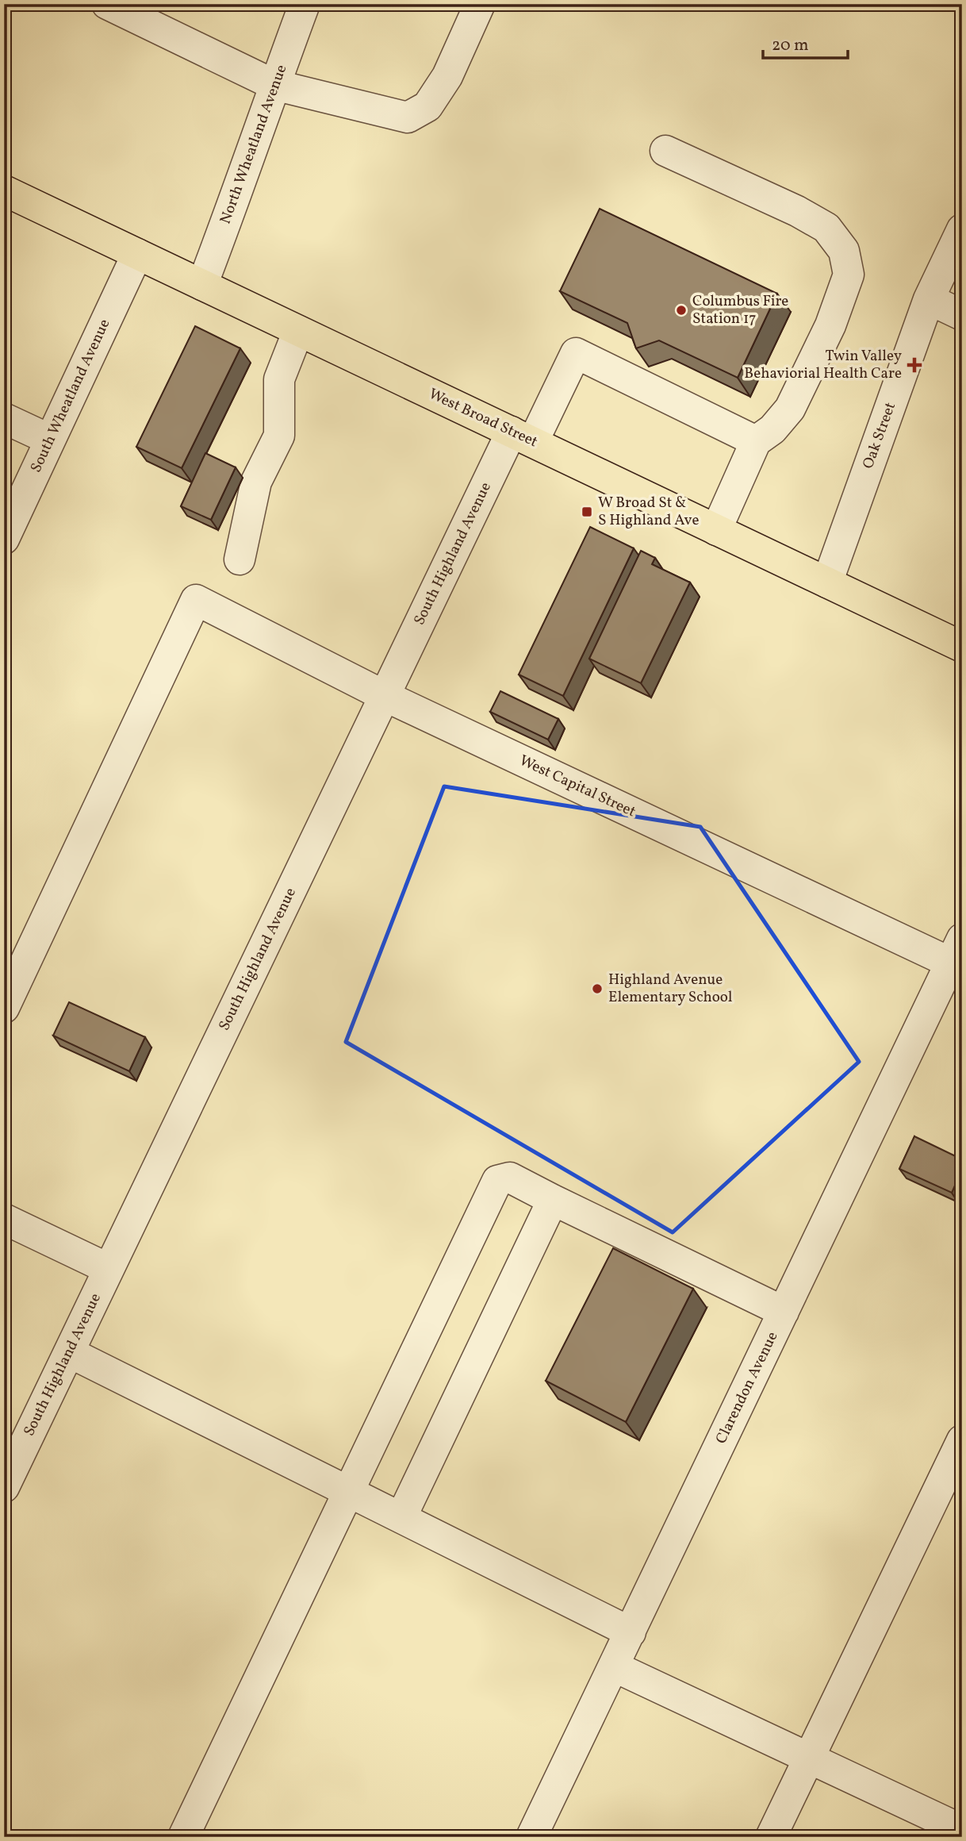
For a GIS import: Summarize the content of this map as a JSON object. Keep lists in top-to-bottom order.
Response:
{
  "streets": {
    "main road": ["West Broad Street"],
    "street": [
      "North Wheatland Avenue",
      "South Wheatland Avenue",
      "Oak Street",
      "South Highland Avenue",
      "West Capital Street",
      "Clarendon Avenue"
    ]
  },
  "crossings": [
    ["North Wheatland Avenue", "West Broad Street"],
    ["South Wheatland Avenue", "West Broad Street"],
    ["West Broad Street", "Oak Street"],
    ["West Broad Street", "South Highland Avenue"],
    ["South Highland Avenue", "West Capital Street"],
    ["West Capital Street", "Clarendon Avenue"]
  ],
  "places": {
    "other": ["Columbus Fire Station 17", "Highland Avenue Elementary School"],
    "health": ["Twin Valley Behaviorial Health Care"],
    "transit": ["W Broad St & S Highland Ave"]
  },
  "scale_bar": "20 m"
}
